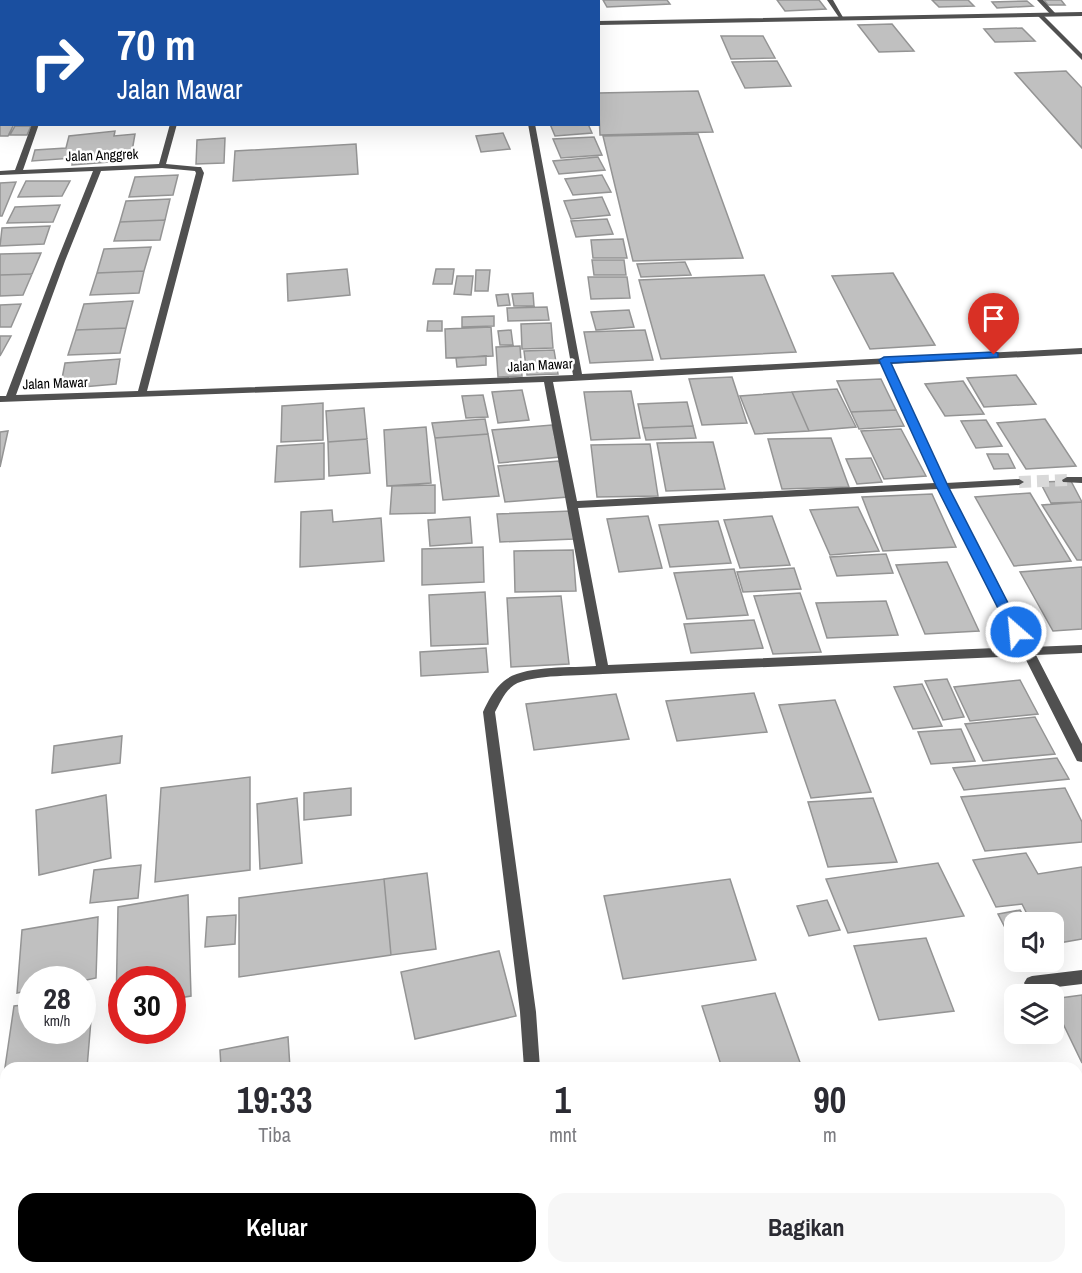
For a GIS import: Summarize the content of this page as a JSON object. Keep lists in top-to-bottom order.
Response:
{
  "streets": {
    "street": ["Jalan Anggrek", "Jalan Mawar"]
  },
  "page": {
    "turn": ["70 m", "Jalan Mawar"],
    "speed": "28 km/h",
    "limit": "30",
    "eta": [
      "19:33",
      "Tiba",
      "1",
      "mnt",
      "90",
      "m"
    ],
    "buttons": ["Keluar", "Bagikan"]
  }
}
